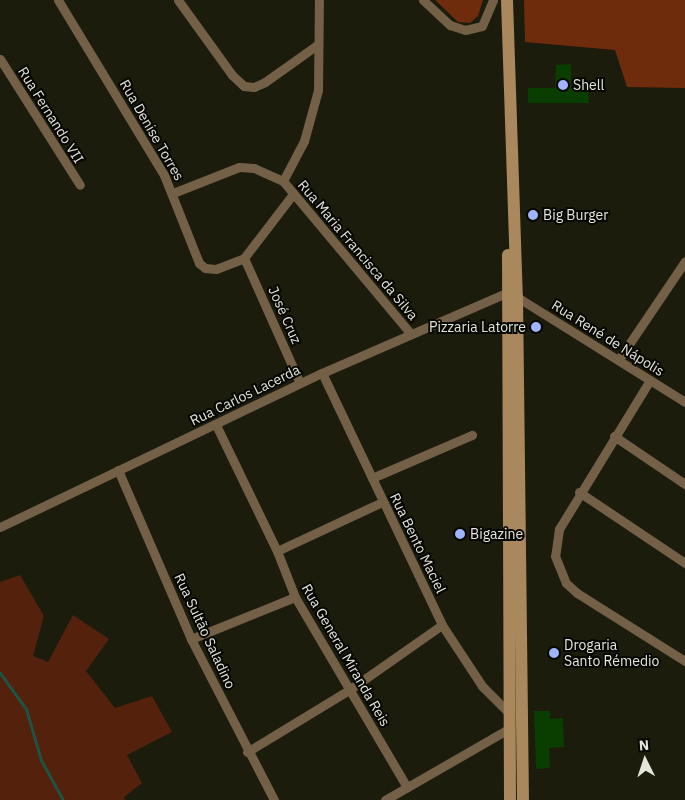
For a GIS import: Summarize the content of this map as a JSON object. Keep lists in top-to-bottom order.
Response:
{
  "streets": {
    "street": [
      "Rua Fernando VII",
      "Rua Denise Torres",
      "Rua Maria Francisca da Silva",
      "José Cruz",
      "Rua René de Nápolis",
      "Rua Carlos Lacerda",
      "Rua Bento Maciel",
      "Rua Sultão Saladino",
      "Rua General Miranda Reis"
    ]
  },
  "crossings": [
    ["Rua Denise Torres", "Rua Maria Francisca da Silva"],
    ["Rua Denise Torres", "José Cruz"],
    ["Rua Maria Francisca da Silva", "Rua Carlos Lacerda"],
    ["José Cruz", "Rua Carlos Lacerda"],
    ["Rua René de Nápolis", "Rua Carlos Lacerda"],
    ["Rua Carlos Lacerda", "Rua Bento Maciel"],
    ["Rua Carlos Lacerda", "Rua Sultão Saladino"],
    ["Rua Carlos Lacerda", "Rua General Miranda Reis"]
  ],
  "places": [
    "Shell",
    "Big Burger",
    "Pizzaria Latorre",
    "Bigazine",
    "Drogaria Santo Rémedio"
  ],
  "north": "top"
}
